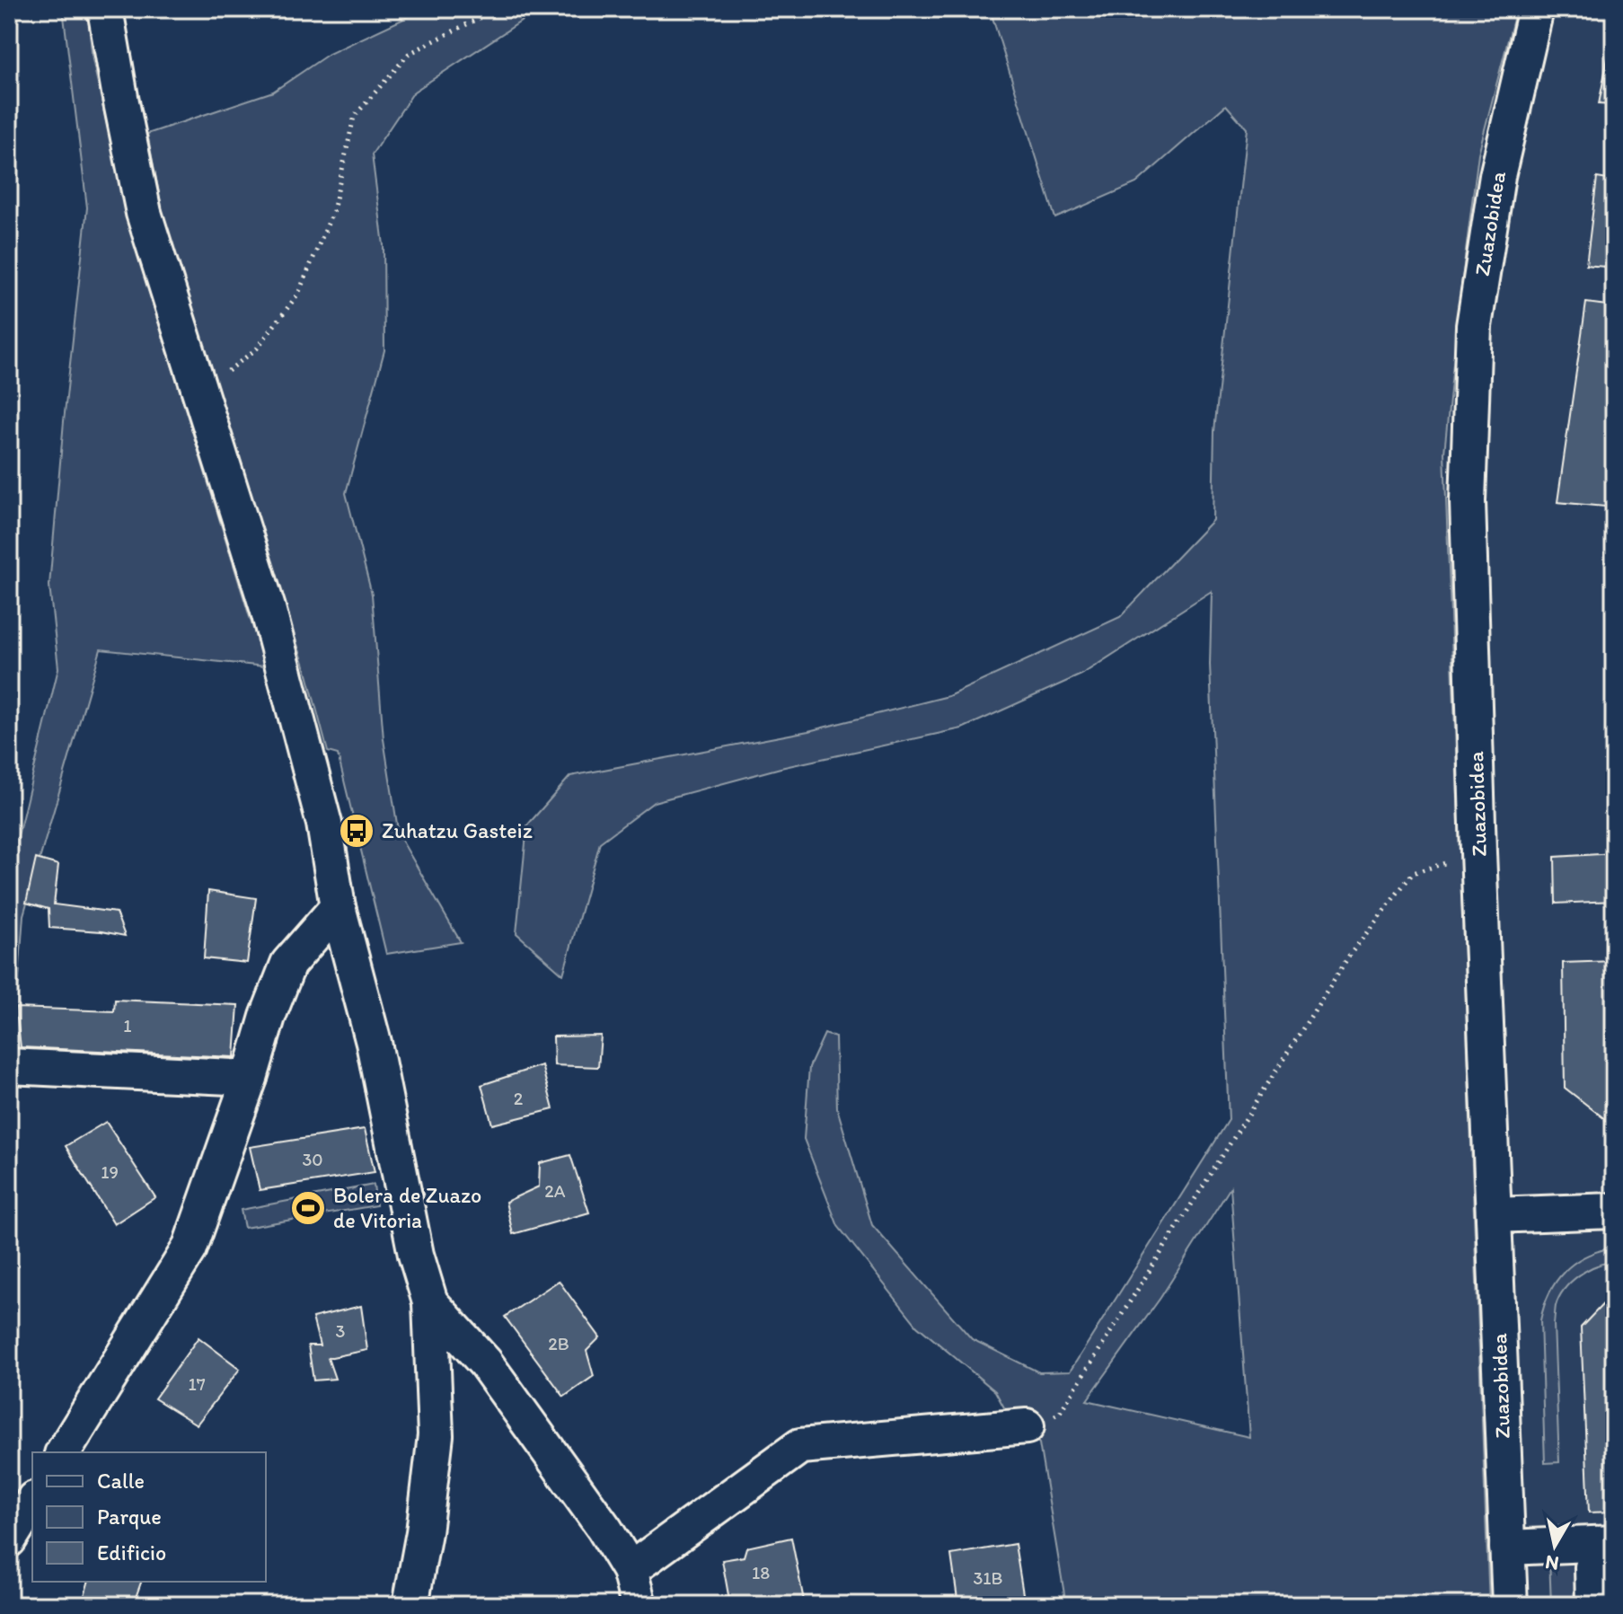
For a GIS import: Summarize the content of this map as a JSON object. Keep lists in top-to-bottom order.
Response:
{
  "streets": {
    "street": ["Zuazobidea"]
  },
  "places": {
    "bus stop": ["Zuhatzu Gasteiz"],
    "sports": ["Bolera de Zuazo de Vitoria"]
  },
  "house_numbers": [
    "1",
    "2",
    "30",
    "19",
    "2A",
    "3",
    "2B",
    "17",
    "18",
    "31B"
  ],
  "legend": ["Calle", "Parque", "Edificio"],
  "north": "bottom"
}
